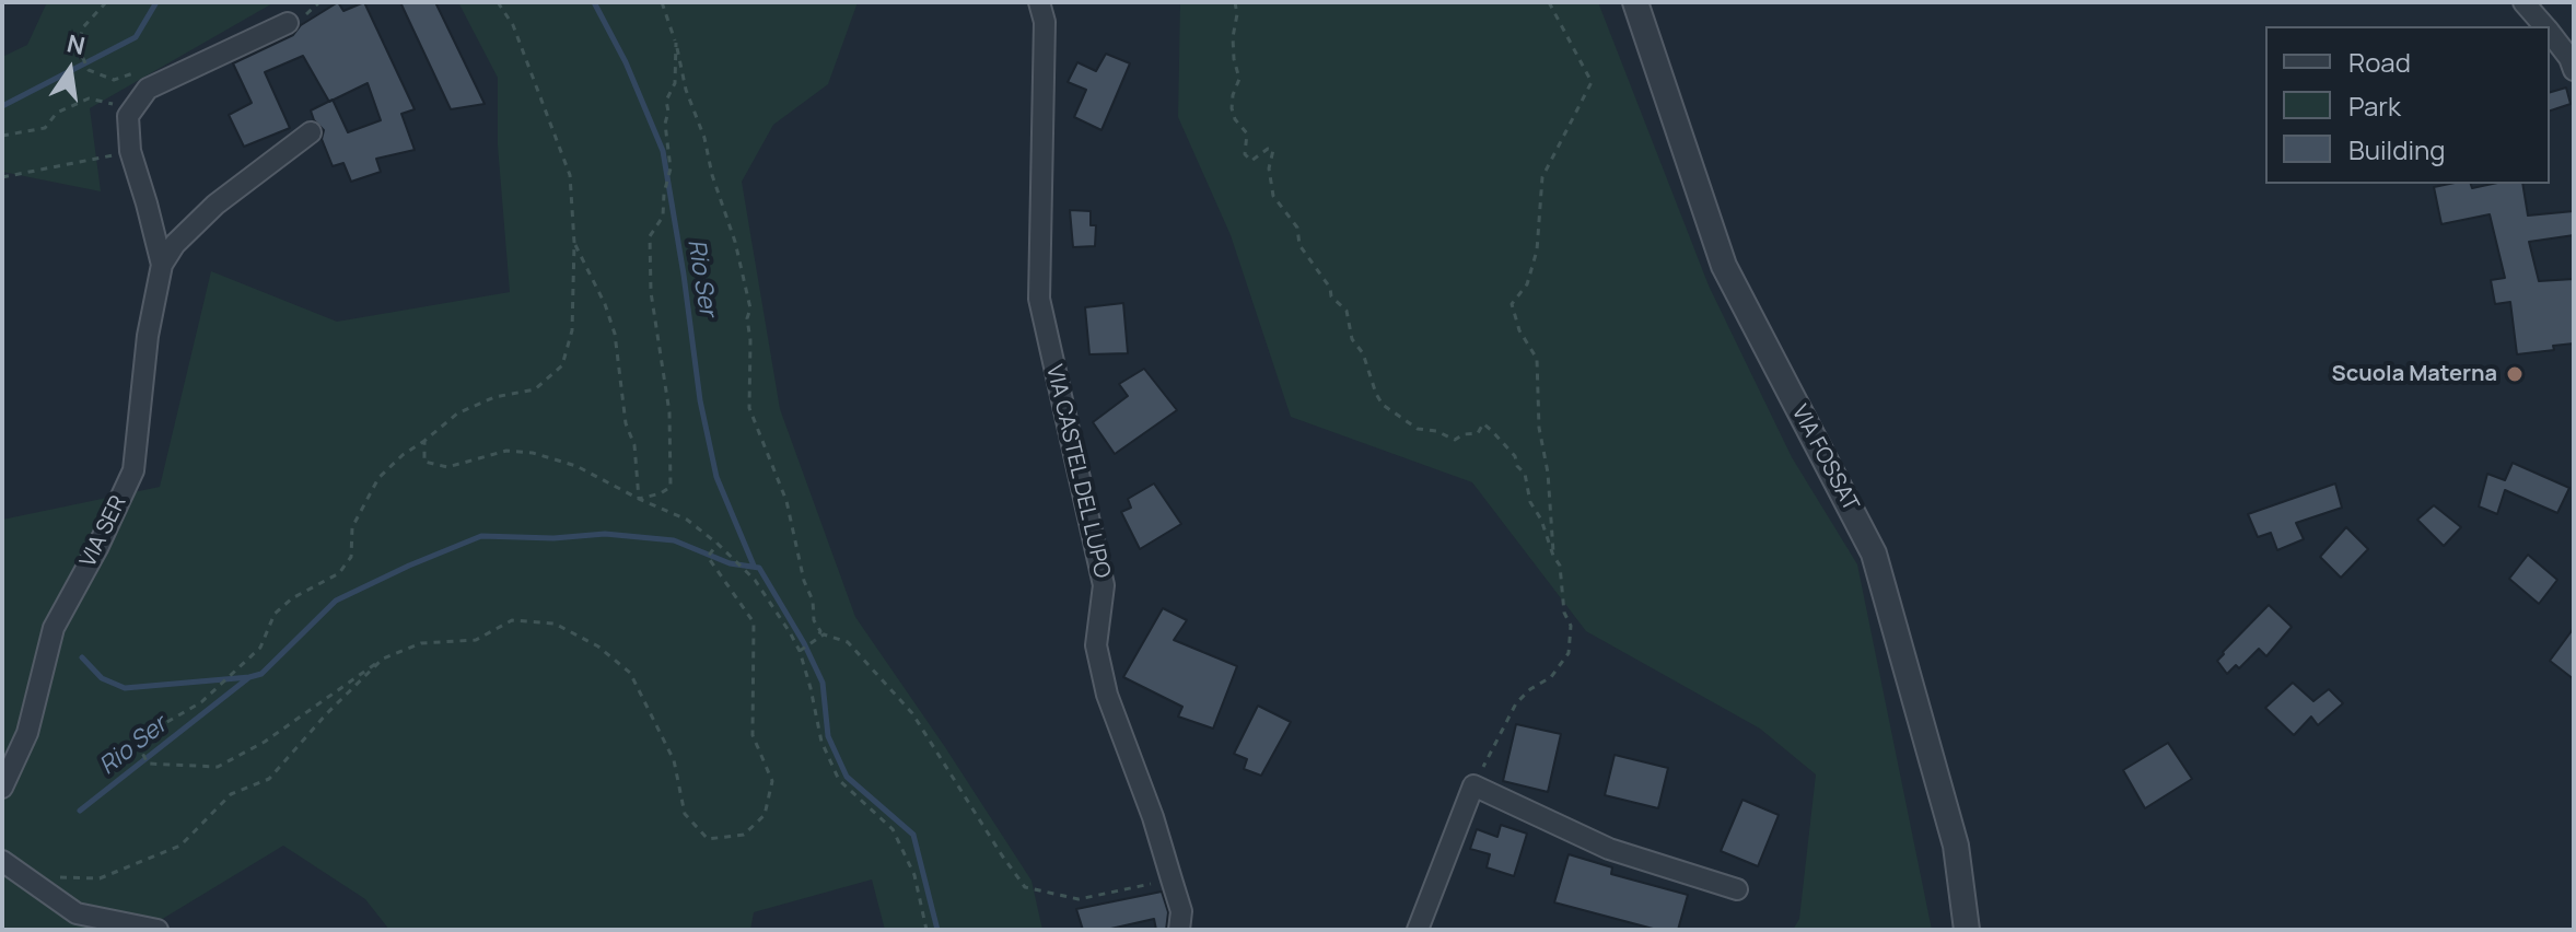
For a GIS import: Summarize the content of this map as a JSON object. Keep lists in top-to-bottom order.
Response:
{
  "streets": {
    "street": ["VIA FOSSAT", "VIA CASTEL DEL LUPO", "VIA SER"]
  },
  "water": ["Rio Ser"],
  "places": ["Scuola Materna"],
  "legend": ["Road", "Park", "Building"],
  "north": "top"
}
